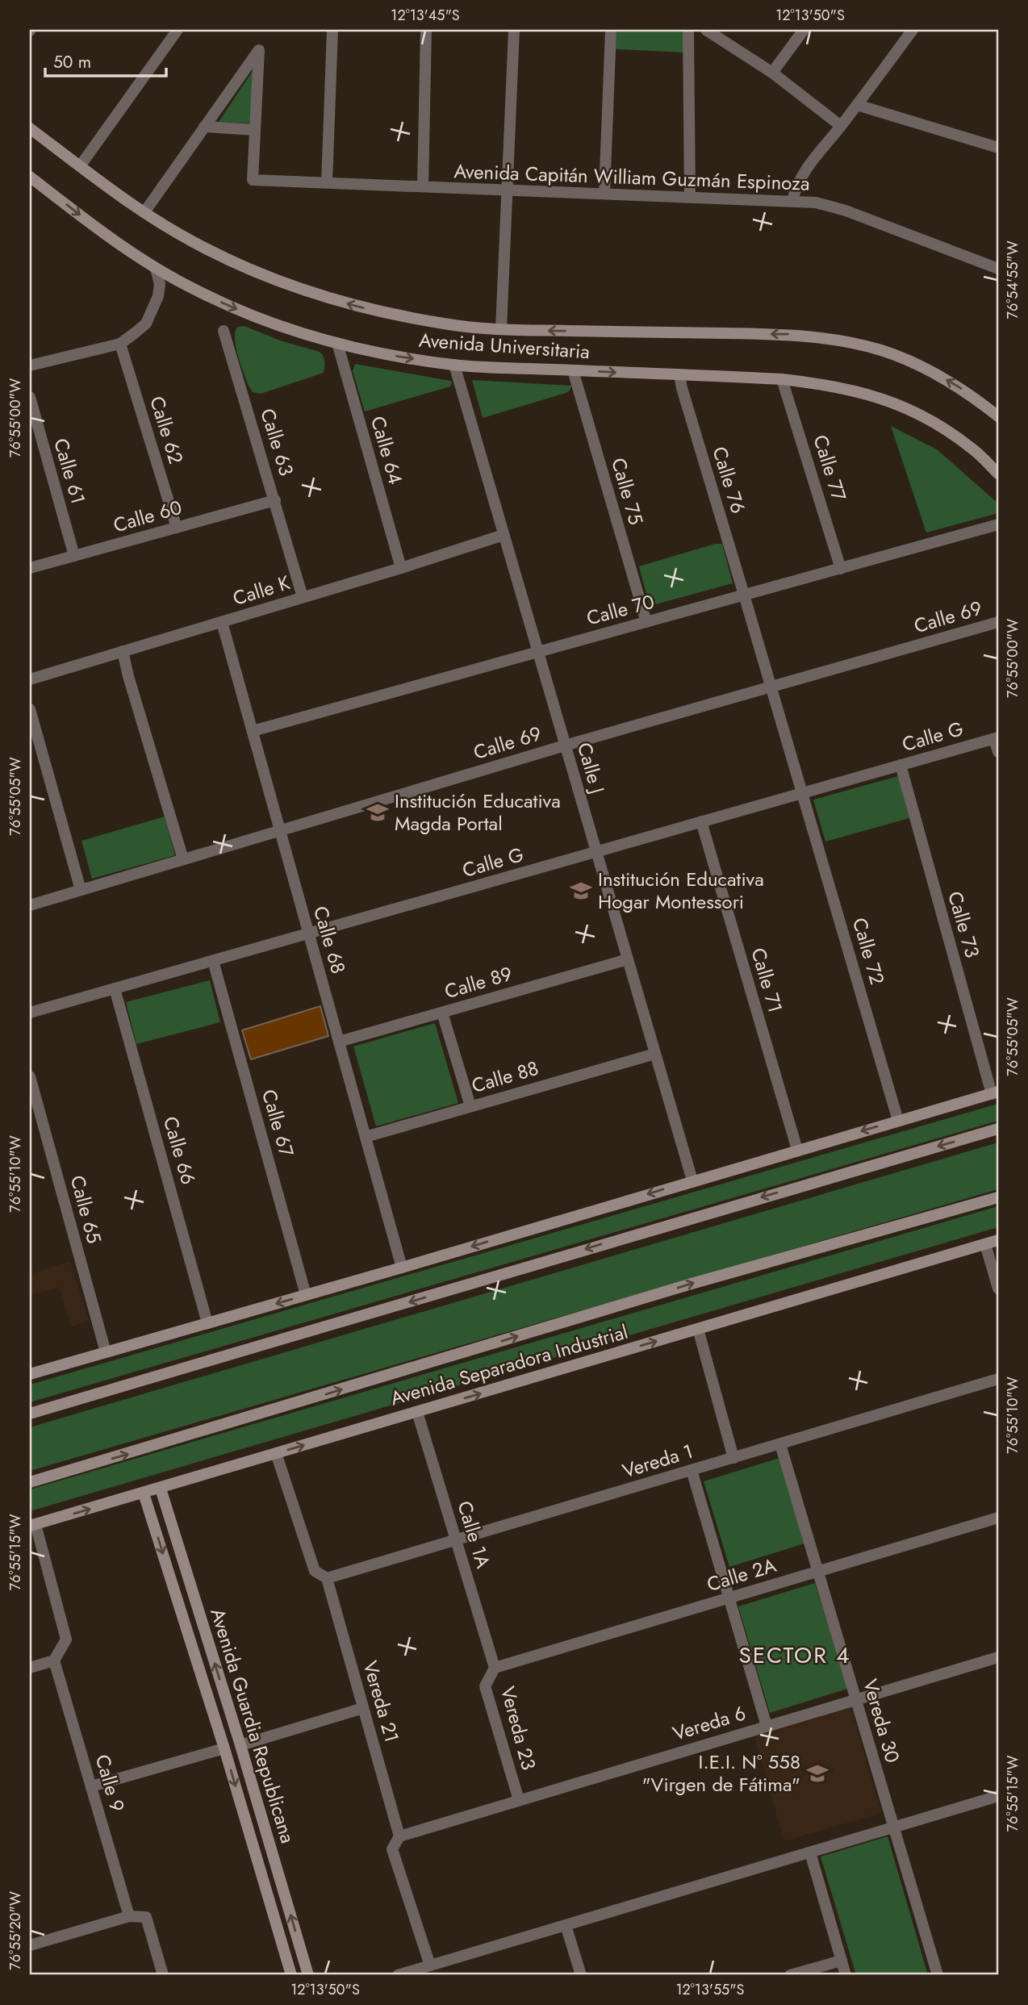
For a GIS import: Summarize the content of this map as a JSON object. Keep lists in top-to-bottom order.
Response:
{
  "streets": {
    "street": [
      "Avenida Capitán William Guzmán Espinoza",
      "Avenida Universitaria",
      "Calle 62",
      "Calle 63",
      "Calle 64",
      "Calle 77",
      "Calle 61",
      "Calle 76",
      "Calle 75",
      "Calle 60",
      "Calle K",
      "Calle 70",
      "Calle 69",
      "Calle G",
      "Calle J",
      "Calle 73",
      "Calle 68",
      "Calle 72",
      "Calle 71",
      "Calle 89",
      "Calle 88",
      "Calle 67",
      "Calle 66",
      "Calle 65",
      "Avenida Separadora Industrial",
      "Vereda 1",
      "Calle 1A",
      "Calle 2A",
      "Vereda 21",
      "Vereda 30",
      "Vereda 6",
      "Avenida Guardia Republicana",
      "Vereda 23",
      "Calle 9"
    ]
  },
  "crossings": [
    ["Avenida Universitaria", "Calle 64"],
    ["Avenida Universitaria", "Calle 77"],
    ["Avenida Universitaria", "Calle 76"],
    ["Avenida Universitaria", "Calle 75"],
    ["Avenida Universitaria", "Calle J"],
    ["Calle 62", "Calle 60"],
    ["Calle 63", "Calle 60"],
    ["Calle 63", "Calle K"],
    ["Calle 64", "Calle K"],
    ["Calle 77", "Calle 70"],
    ["Calle 61", "Calle 60"],
    ["Calle 76", "Calle 70"],
    ["Calle 76", "Calle 69"],
    ["Calle 76", "Calle 72"],
    ["Calle 75", "Calle 70"],
    ["Calle K", "Calle J"],
    ["Calle K", "Calle 68"],
    ["Calle 70", "Calle J"],
    ["Calle 70", "Calle 68"],
    ["Calle 69", "Calle J"],
    ["Calle 69", "Calle 68"],
    ["Calle 69", "Calle 72"],
    ["Calle G", "Calle J"],
    ["Calle G", "Calle 73"],
    ["Calle G", "Calle 68"],
    ["Calle G", "Calle 72"],
    ["Calle G", "Calle 71"],
    ["Calle G", "Calle 67"],
    ["Calle G", "Calle 66"],
    ["Calle J", "Calle 89"],
    ["Calle J", "Calle 88"],
    ["Calle 68", "Calle 89"],
    ["Calle 68", "Calle 88"],
    ["Avenida Separadora Industrial", "Calle 1A"],
    ["Avenida Separadora Industrial", "Vereda 21"],
    ["Avenida Separadora Industrial", "Avenida Guardia Republicana"],
    ["Vereda 1", "Calle 1A"],
    ["Vereda 1", "Vereda 21"],
    ["Vereda 1", "Vereda 30"],
    ["Calle 1A", "Calle 2A"],
    ["Calle 1A", "Vereda 23"],
    ["Calle 2A", "Vereda 30"],
    ["Calle 2A", "Vereda 23"],
    ["Vereda 21", "Vereda 6"],
    ["Vereda 30", "Vereda 6"],
    ["Vereda 6", "Vereda 23"]
  ],
  "districts": ["SECTOR 4"],
  "places": {
    "school or university": ["Institución Educativa Magda Portal", "Institución Educativa Hogar Montessori", "I.E.I. N° 558 \"Virgen de Fátima\""]
  },
  "scale_bar": "50 m",
  "coordinates": [
    "12°13'45\"S",
    "12°13'50\"S",
    "76°54'55\"W",
    "76°55'00\"W",
    "76°55'05\"W",
    "76°55'10\"W",
    "76°55'15\"W",
    "76°55'20\"W",
    "12°13'55\"S"
  ]
}
